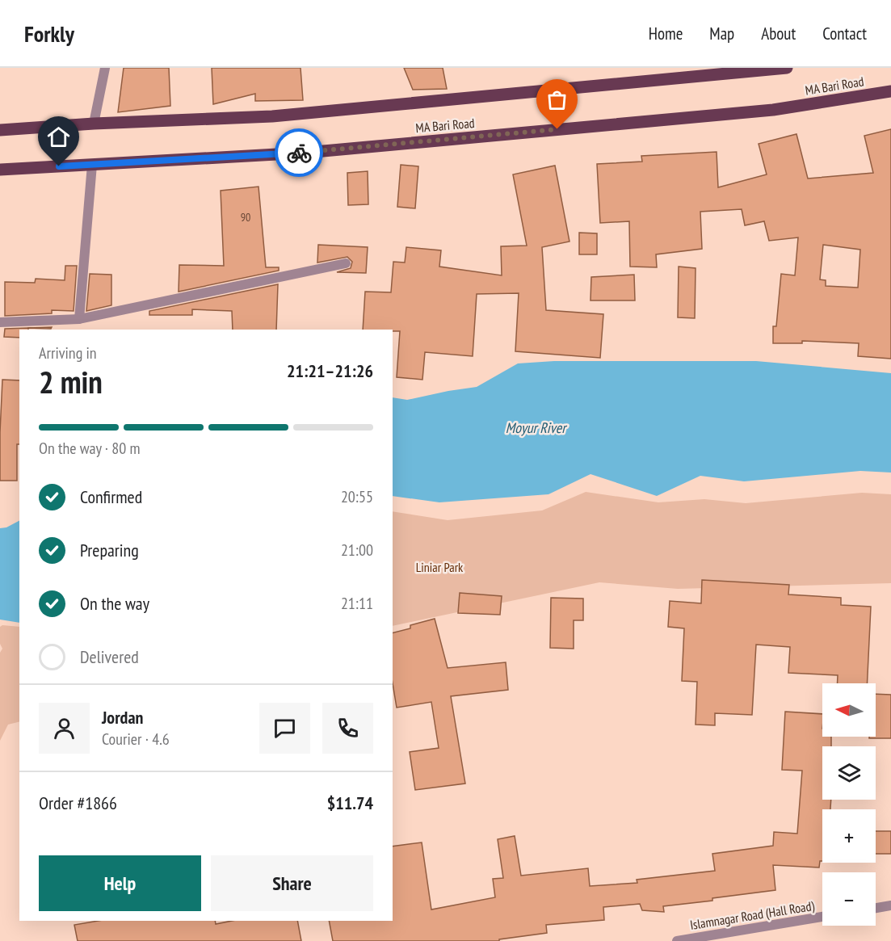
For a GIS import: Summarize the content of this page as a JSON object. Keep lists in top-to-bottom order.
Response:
{
  "streets": {
    "main road": ["MA Bari Road"],
    "street": ["Islamnagar Road (Hall Road)"]
  },
  "water": ["Moyur River"],
  "parks": ["Liniar Park"],
  "house_numbers": ["90"],
  "north": "left",
  "page": {
    "header": "Forkly",
    "nav": [
      "Home",
      "Map",
      "About",
      "Contact"
    ],
    "heading": ["2 min", "Arriving in", "21:21–21:26"],
    "panel": [
      "Jordan",
      "Courier · 4.6",
      "Order #1866",
      "$11.74"
    ],
    "bar": "On the way · 80 m",
    "list": [
      ["Confirmed", "20:55"],
      ["Preparing", "21:00"],
      ["On the way", "21:11"],
      "Delivered"
    ],
    "map_buttons": ["+", "−"],
    "buttons": ["Help", "Share"]
  }
}
